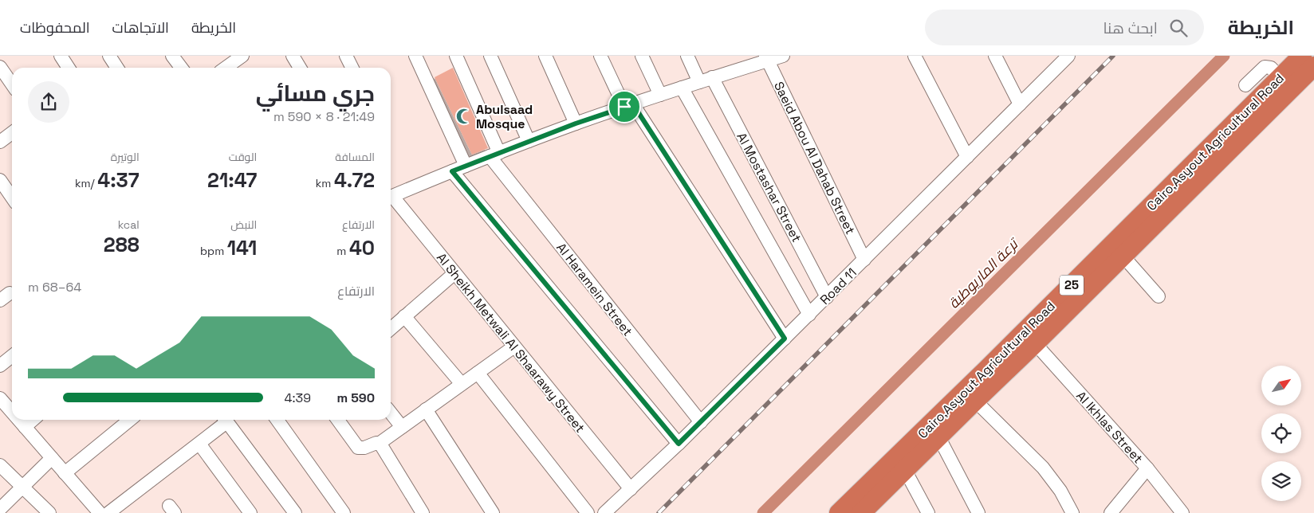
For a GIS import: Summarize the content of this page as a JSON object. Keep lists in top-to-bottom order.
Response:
{
  "streets": {
    "highway": ["Cairo,Asyout Agricultural Road", "25"],
    "street": [
      "Saeid Abou Al Dahab Street",
      "Al Mostashar Street",
      "Road 11",
      "Al Haramein Street",
      "Al Sheikh Metwali Al Shaarawy Street",
      "Al Ikhlas Street"
    ]
  },
  "crossings": [
    ["Cairo,Asyout Agricultural Road", "Al Ikhlas Street"],
    ["Saeid Abou Al Dahab Street", "Road 11"],
    ["Al Mostashar Street", "Road 11"],
    ["Road 11", "Al Haramein Street"],
    ["Road 11", "Al Sheikh Metwali Al Shaarawy Street"]
  ],
  "water": ["ترعة الماريوطية"],
  "places": {
    "mosque": ["Abulsaad Mosque"]
  },
  "north": "top right",
  "page": {
    "header": "الخريطة",
    "search": "ابحث هنا",
    "nav": ["الخريطة", "الاتجاهات", "المحفوظات"],
    "heading": ["جري مسائي", "21:49 · 8 × 590 m"],
    "stats": [
      ["المسافة", "4.72 km"],
      ["الوقت", "21:47"],
      ["الوتيرة", "4:37 /km"],
      ["الارتفاع", "40 m"],
      ["النبض", "141 bpm"],
      ["kcal", "288"]
    ],
    "chart": ["الارتفاع", "64–68 m"],
    "list": [
      {
        "name": "590 m",
        "note": "4:39"
      }
    ]
  }
}
